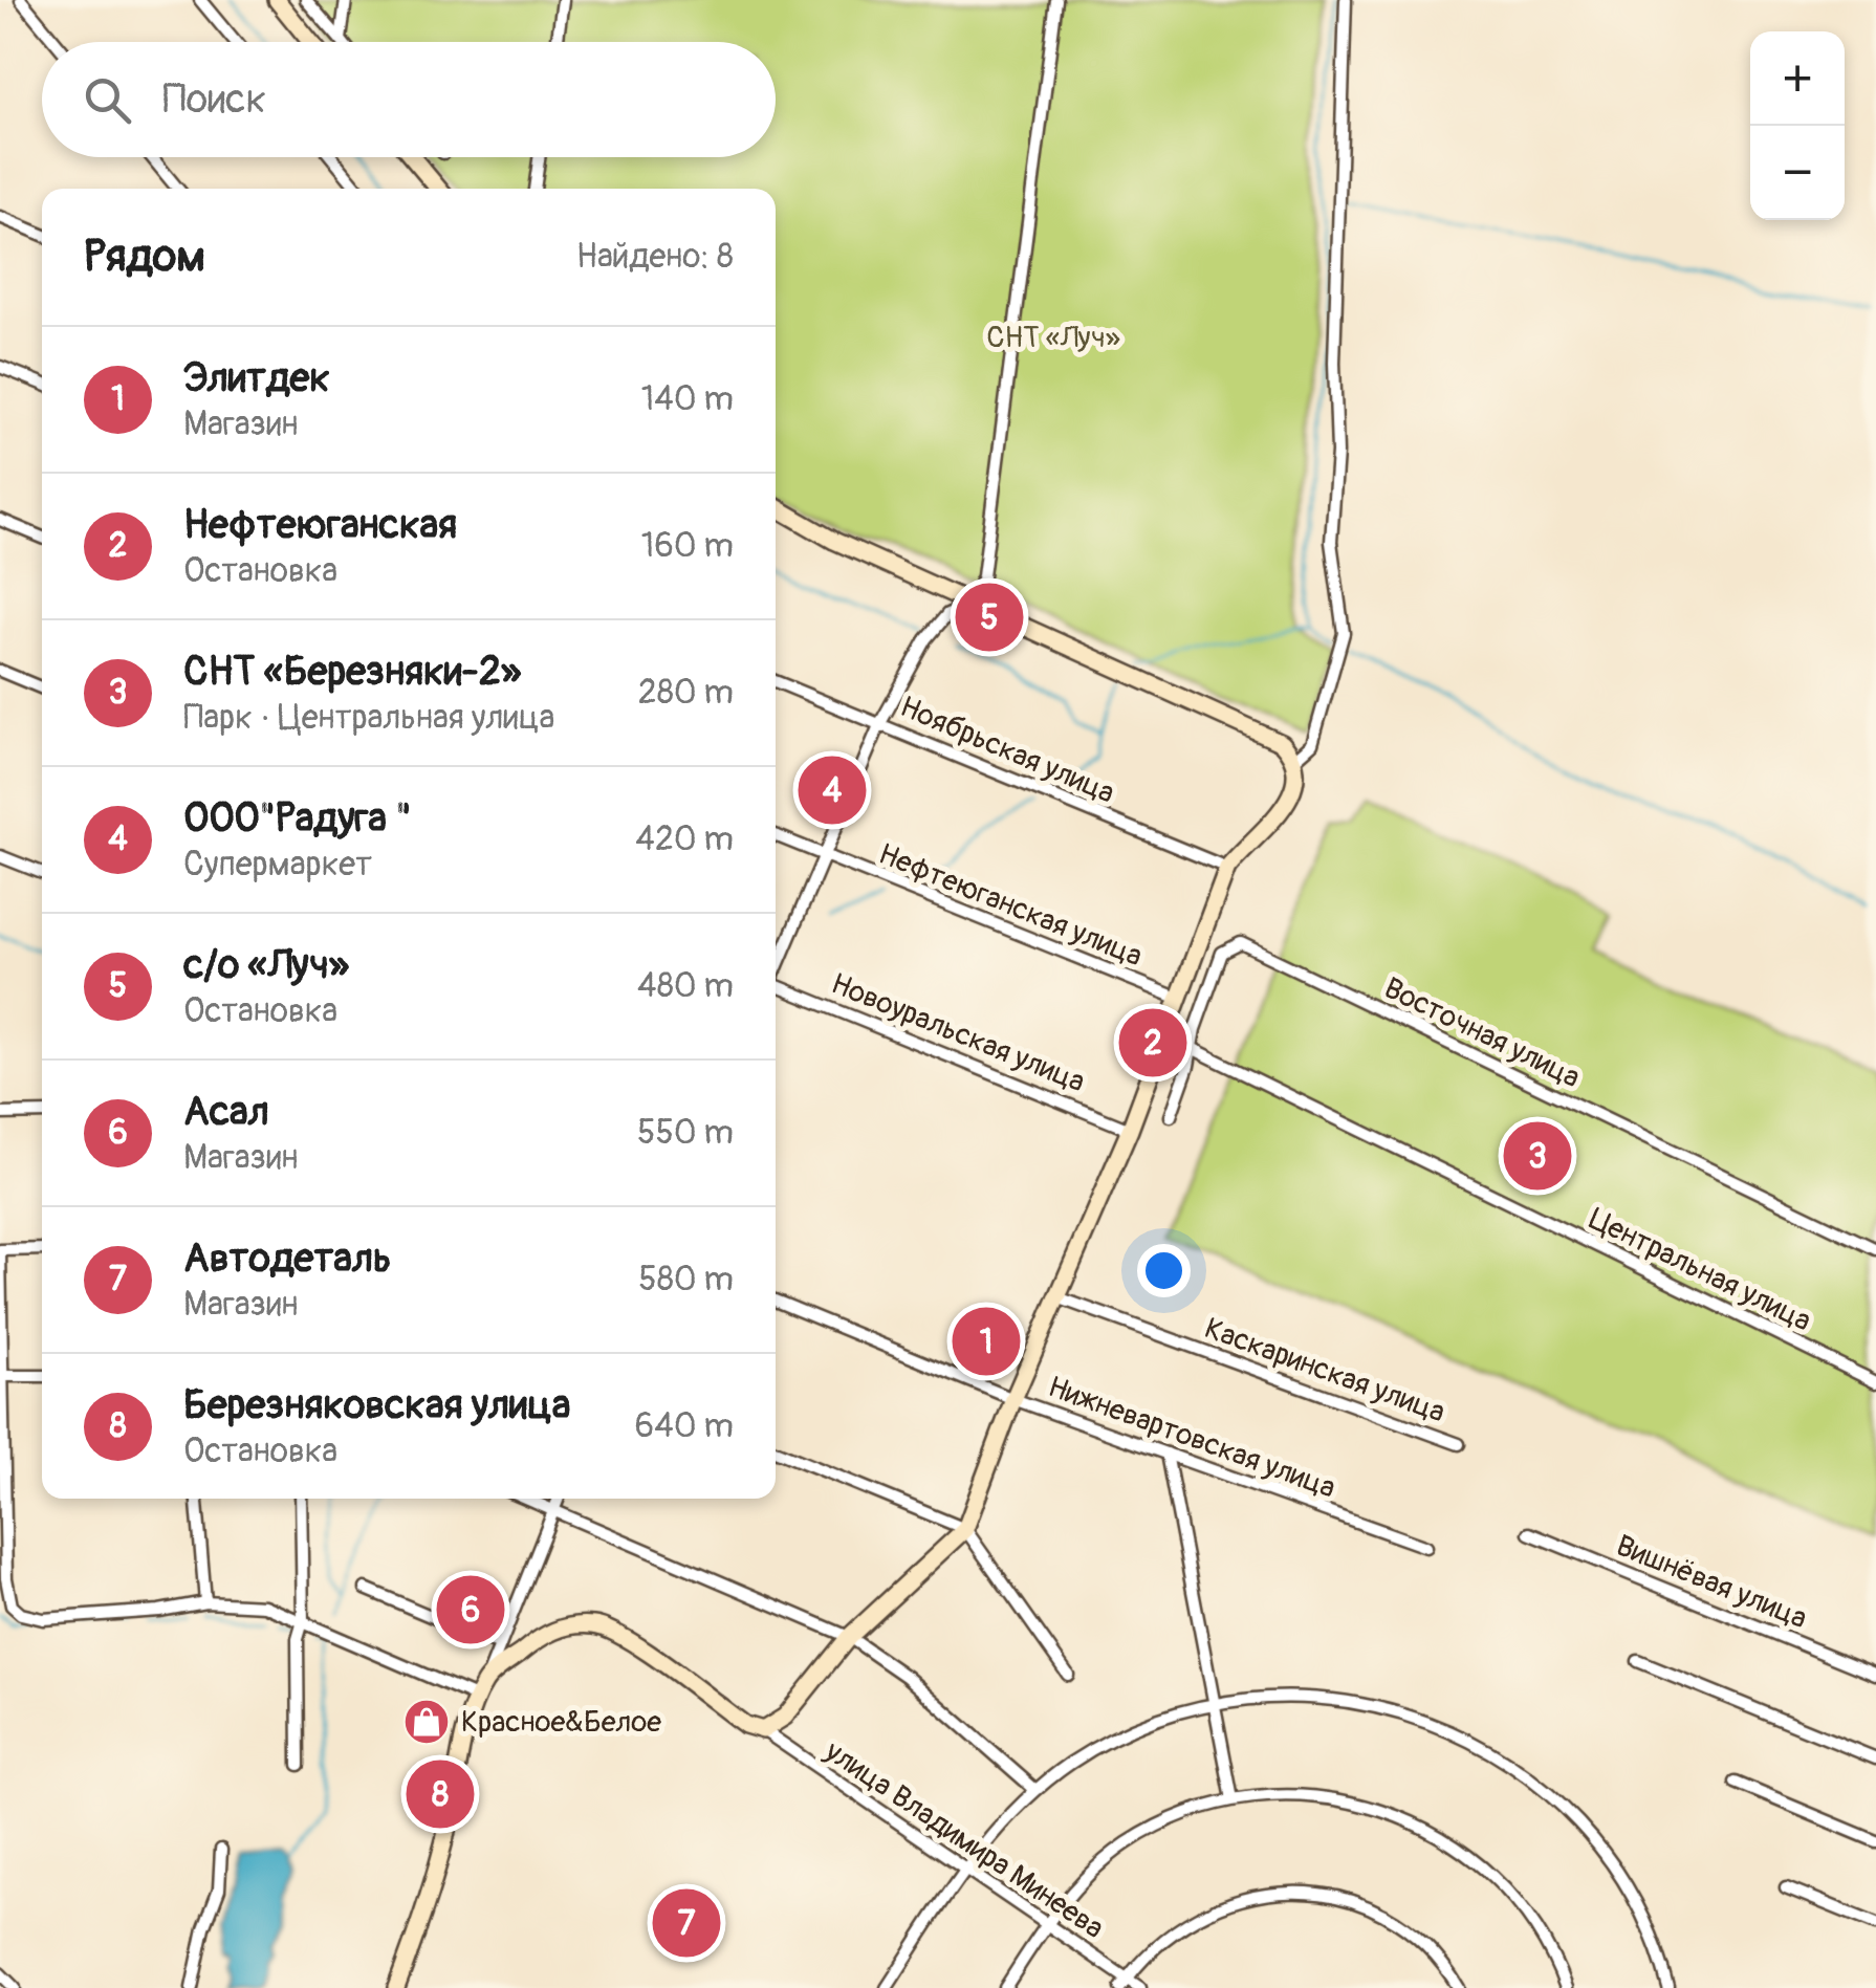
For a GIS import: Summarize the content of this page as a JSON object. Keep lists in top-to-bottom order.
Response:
{
  "streets": {
    "street": [
      "Ноябрьская улица",
      "Нефтеюганская улица",
      "Новоуральская улица",
      "Восточная улица",
      "Центральная улица",
      "Каскаринская улица",
      "Нижневартовская улица",
      "Вишнёвая улица",
      "улица Владимира Минеева"
    ]
  },
  "crossings": [
    ["Восточная улица", "Центральная улица"]
  ],
  "parks": ["СНТ «Луч»"],
  "places": {
    "shop": ["Красное&Белое"]
  },
  "page": {
    "map_buttons": ["+", "−"],
    "search": "Поиск",
    "heading": ["Рядом", "Найдено: 8"],
    "list": [
      {
        "mark": "1",
        "name": "Элитдек",
        "note": "Магазин",
        "value": "140 m"
      },
      {
        "mark": "2",
        "name": "Нефтеюганская",
        "note": "Остановка",
        "value": "160 m"
      },
      {
        "mark": "3",
        "name": "СНТ «Березняки-2»",
        "note": "Парк · Центральная улица",
        "value": "280 m"
      },
      {
        "mark": "4",
        "name": "ООО\"Радуга \"",
        "note": "Супермаркет",
        "value": "420 m"
      },
      {
        "mark": "5",
        "name": "с/о «Луч»",
        "note": "Остановка",
        "value": "480 m"
      },
      {
        "mark": "6",
        "name": "Асал",
        "note": "Магазин",
        "value": "550 m"
      },
      {
        "mark": "7",
        "name": "Автодеталь",
        "note": "Магазин",
        "value": "580 m"
      },
      {
        "mark": "8",
        "name": "Березняковская улица",
        "note": "Остановка",
        "value": "640 m"
      }
    ],
    "pins": [
      "5",
      "4",
      "2",
      "3",
      "1",
      "6",
      "8",
      "7"
    ]
  }
}
